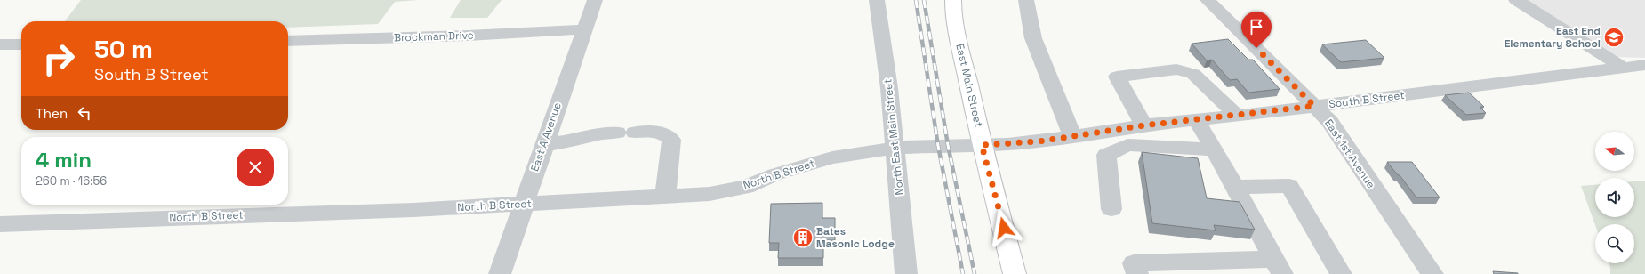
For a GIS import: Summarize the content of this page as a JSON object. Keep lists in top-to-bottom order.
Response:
{
  "streets": {
    "main road": ["East Main Street"],
    "street": [
      "Brockman Drive",
      "South B Street",
      "East A Avenue",
      "North East Main Street",
      "East 1st Avenue",
      "North B Street"
    ]
  },
  "crossings": [
    ["Brockman Drive", "East A Avenue"],
    ["East Main Street", "South B Street"],
    ["East Main Street", "North B Street"],
    ["South B Street", "East 1st Avenue"],
    ["South B Street", "North B Street"],
    ["East A Avenue", "North B Street"],
    ["North East Main Street", "North B Street"]
  ],
  "places": {
    "school or university": ["East End Elementary School"],
    "building": ["Bates Masonic Lodge"]
  },
  "north": "left",
  "page": {
    "turn": ["50 m", "South B Street"],
    "then": "Then",
    "heading": ["4 min", "260 m · 16:56"]
  }
}
